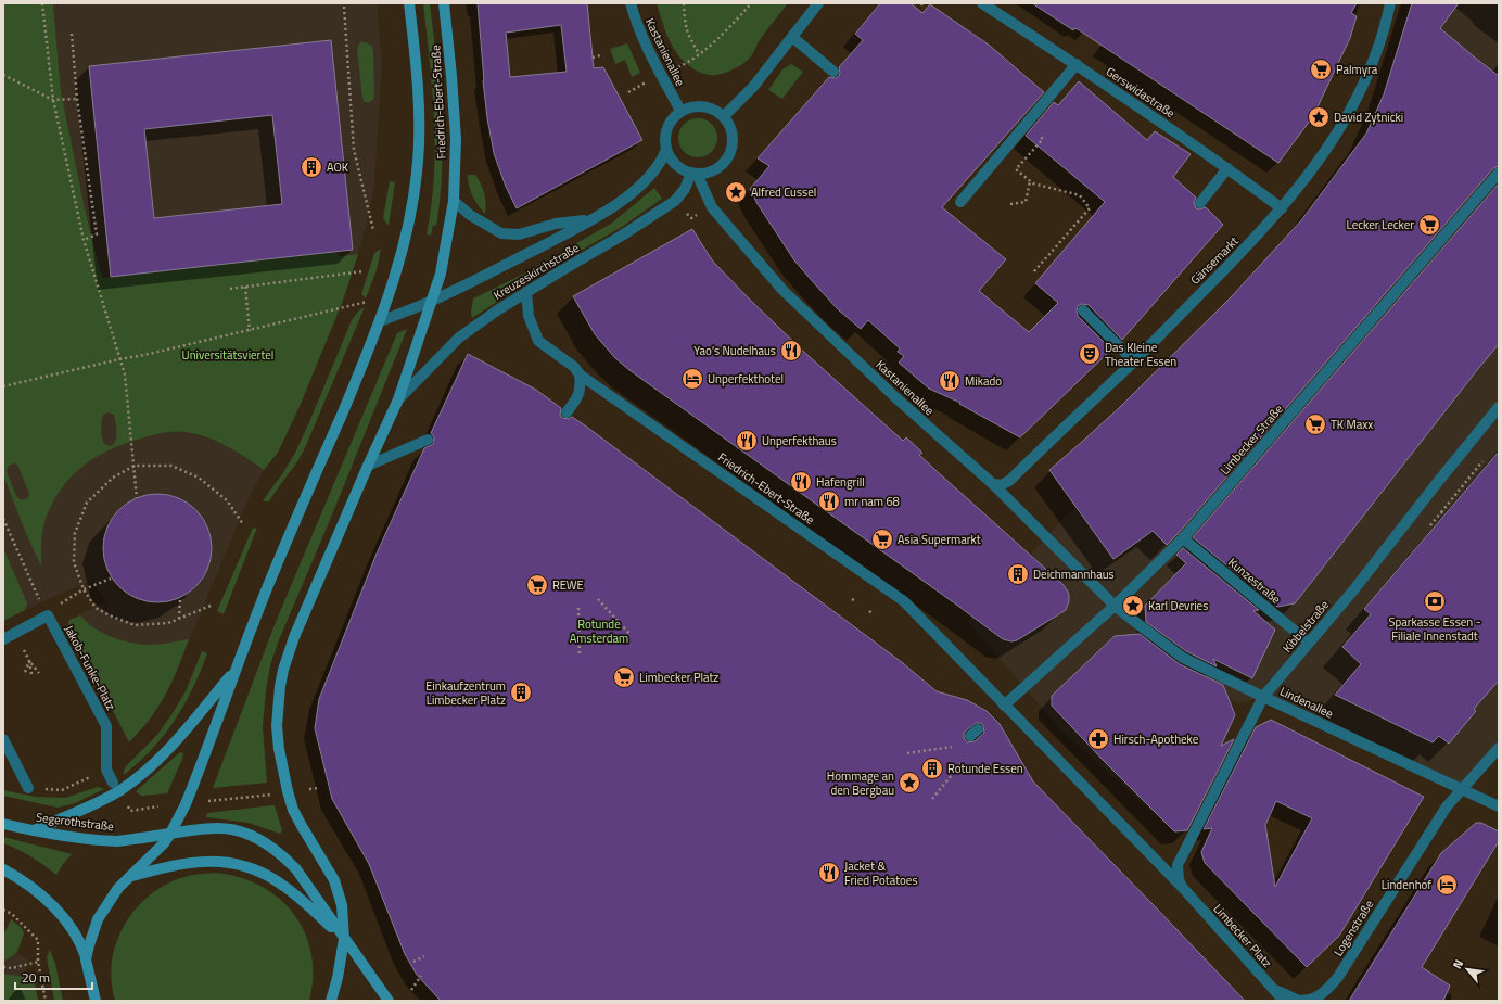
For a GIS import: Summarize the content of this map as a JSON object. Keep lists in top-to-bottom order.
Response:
{
  "streets": {
    "main road": ["Friedrich-Ebert-Straße", "Segerothstraße"],
    "street": [
      "Kastanienallee",
      "Gerswidastraße",
      "Gänsemarkt",
      "Kreuzeskirchstraße",
      "Limbecker Straße",
      "Kunzestraße",
      "Kibbelstraße",
      "Jakob-Funke-Platz",
      "Lindenallee",
      "Logenstraße",
      "Limbecker Platz"
    ]
  },
  "crossings": [
    ["Kastanienallee", "Gänsemarkt"],
    ["Kastanienallee", "Kreuzeskirchstraße"],
    ["Kastanienallee", "Limbecker Straße"],
    ["Kastanienallee", "Lindenallee"],
    ["Gerswidastraße", "Gänsemarkt"],
    ["Friedrich-Ebert-Straße", "Kreuzeskirchstraße"],
    ["Friedrich-Ebert-Straße", "Limbecker Straße"],
    ["Friedrich-Ebert-Straße", "Kibbelstraße"],
    ["Friedrich-Ebert-Straße", "Segerothstraße"],
    ["Friedrich-Ebert-Straße", "Limbecker Platz"],
    ["Limbecker Straße", "Kunzestraße"],
    ["Limbecker Straße", "Lindenallee"],
    ["Kunzestraße", "Kibbelstraße"],
    ["Kibbelstraße", "Lindenallee"],
    ["Kibbelstraße", "Limbecker Platz"],
    ["Lindenallee", "Logenstraße"],
    ["Logenstraße", "Limbecker Platz"]
  ],
  "parks": ["Universitätsviertel", "Rotunde Amsterdam"],
  "places": {
    "supermarket": [
      "Palmyra",
      "Lecker Lecker",
      "TK Maxx",
      "Asia Supermarkt",
      "REWE",
      "Limbecker Platz"
    ],
    "place": [
      "David Zytnicki",
      "Alfred Cussel",
      "Karl Devries",
      "Hommage an den Bergbau"
    ],
    "building": [
      "AOK",
      "Deichmannhaus",
      "Einkaufzentrum Limbecker Platz",
      "Rotunde Essen"
    ],
    "restaurant": [
      "Yao‘s Nudelhaus",
      "Mikado",
      "Unperfekthaus",
      "Hafengrill",
      "mr nam 68",
      "Jacket & Fried Potatoes"
    ],
    "theatre": ["Das Kleine Theater Essen"],
    "hotel": ["Unperfekthotel", "Lindenhof"],
    "bank": ["Sparkasse Essen - Filiale Innenstadt"],
    "pharmacy": ["Hirsch-Apotheke"]
  },
  "scale_bar": "20 m",
  "north": "top left"
}
